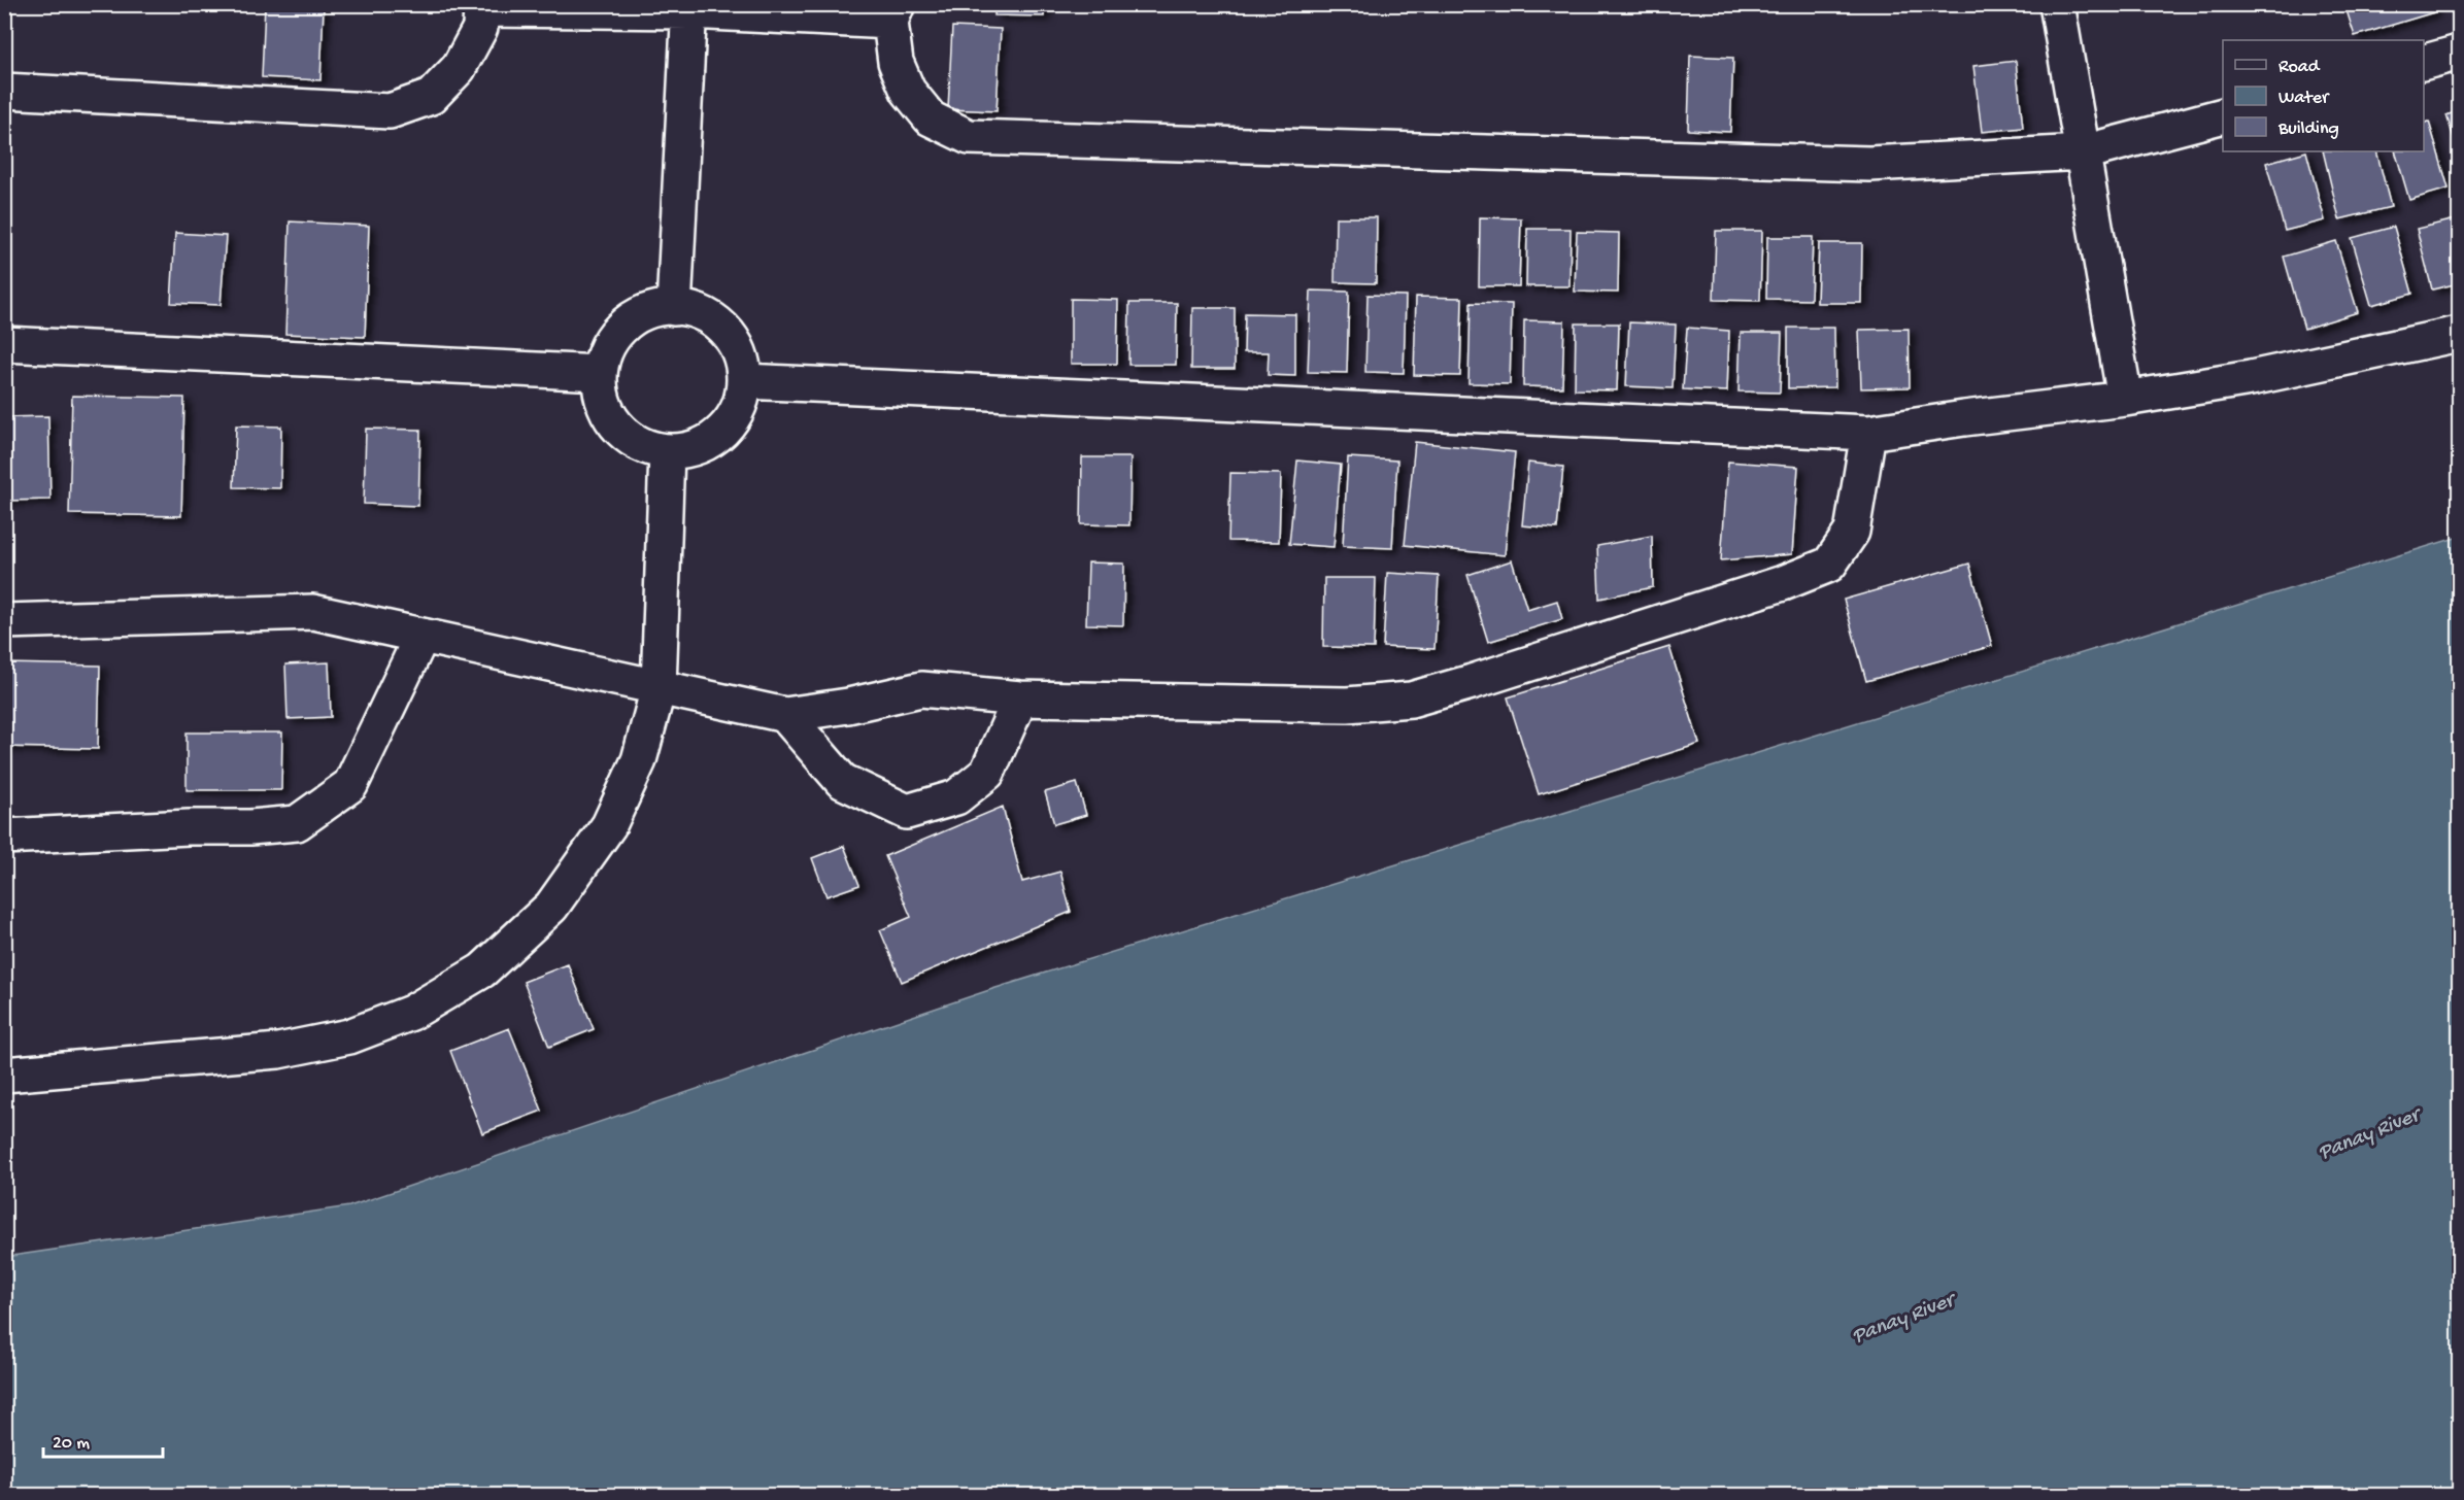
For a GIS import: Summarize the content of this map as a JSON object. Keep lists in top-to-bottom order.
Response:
{
  "water": ["Panay River"],
  "legend": ["Road", "Water", "Building"],
  "scale_bar": "20 m"
}
